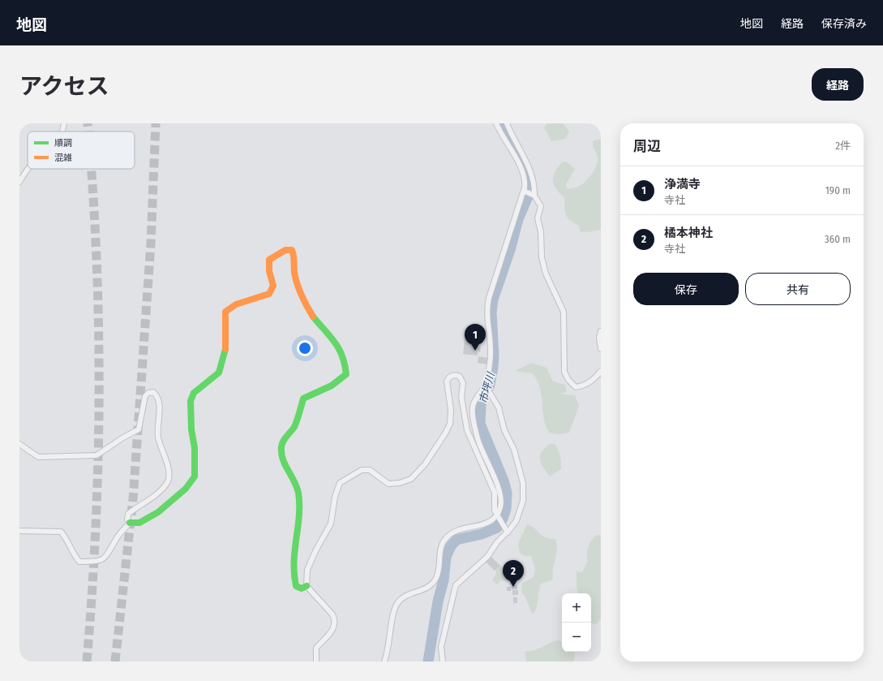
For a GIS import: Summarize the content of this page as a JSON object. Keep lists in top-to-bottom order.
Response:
{
  "water": ["市坪川"],
  "legend": ["順調", "混雑"],
  "page": {
    "header": "地図",
    "nav": ["地図", "経路", "保存済み"],
    "title": "アクセス",
    "buttons": [
      "経路",
      ["保存", "共有"]
    ],
    "heading": ["周辺", "2件"],
    "list": [
      {
        "mark": "1",
        "name": "浄満寺",
        "note": "寺社",
        "value": "190 m"
      },
      {
        "mark": "2",
        "name": "橘本神社",
        "note": "寺社",
        "value": "360 m"
      }
    ],
    "pins": ["1", "2"],
    "map_buttons": ["+", "−"]
  }
}
